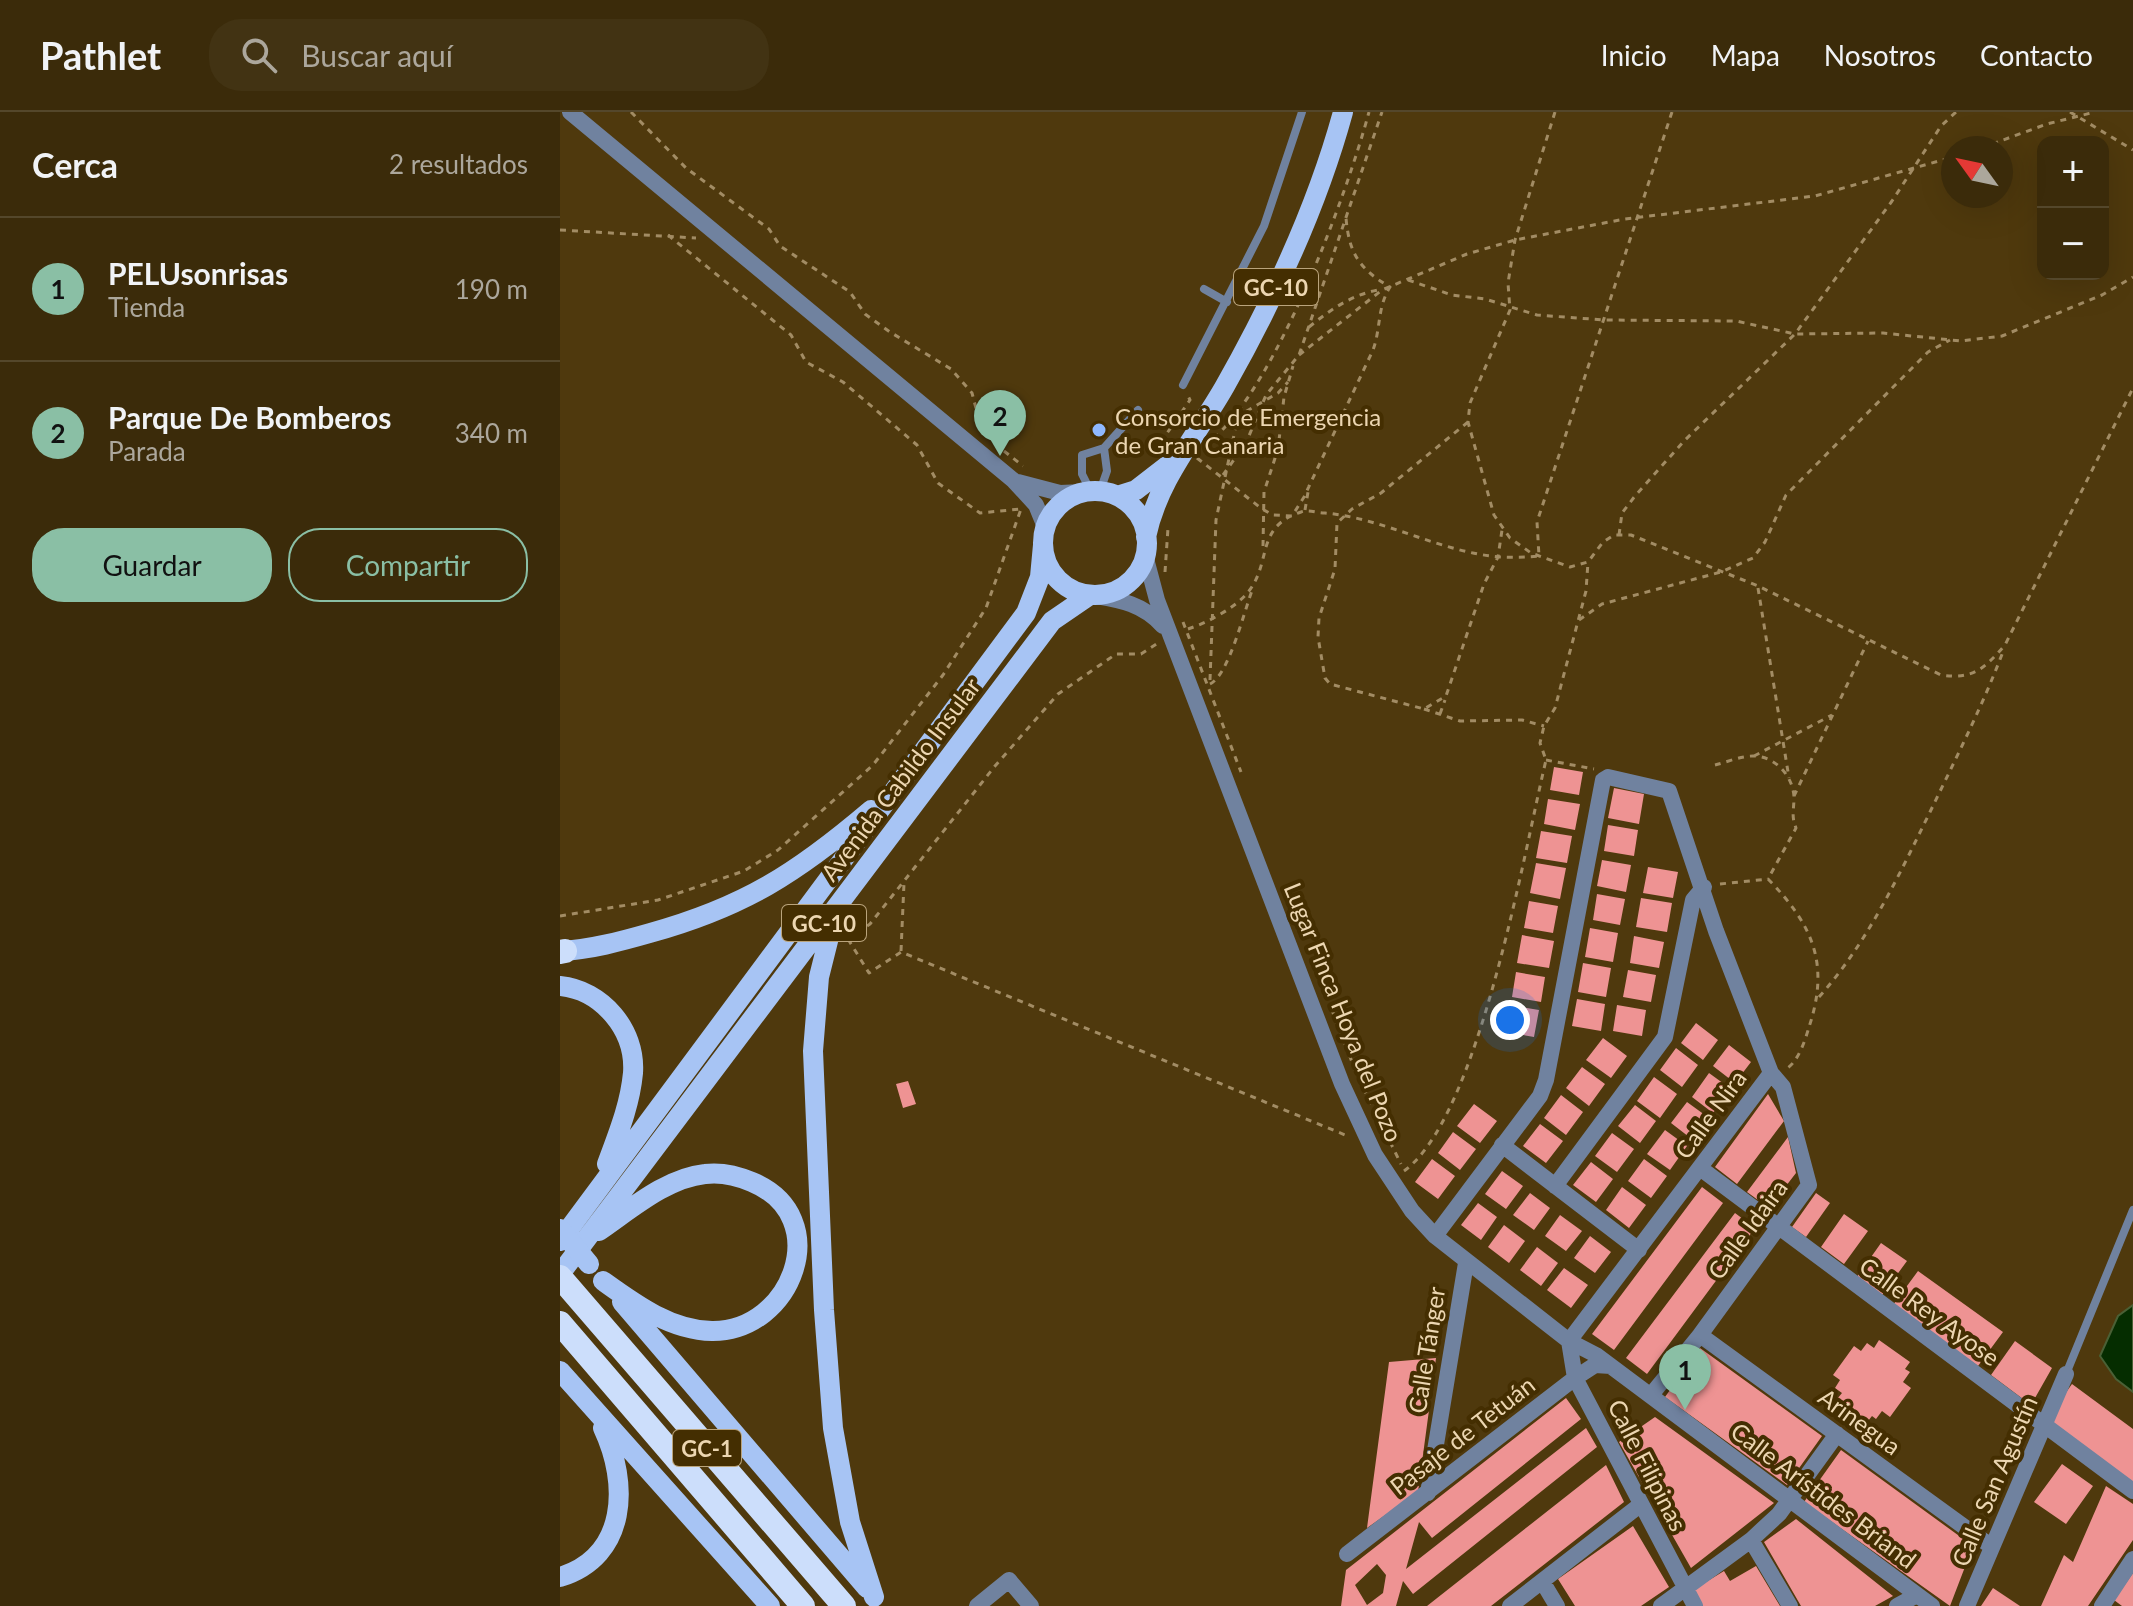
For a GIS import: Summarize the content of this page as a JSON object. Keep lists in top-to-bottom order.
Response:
{
  "streets": {
    "highway": ["GC-1"],
    "main road": ["GC-10", "Avenida Cabildo Insular"],
    "street": [
      "Lugar Finca Hoya del Pozo",
      "Calle Nira",
      "Calle Idaira",
      "Calle Rey Ayose",
      "Calle Tánger",
      "Arinegua",
      "Pasaje de Tetuán",
      "Calle Filipinas",
      "Calle San Agustín",
      "Calle Arístides Briand"
    ]
  },
  "crossings": [
    ["GC-10", "Avenida Cabildo Insular"],
    ["GC-10", "Lugar Finca Hoya del Pozo"],
    ["Avenida Cabildo Insular", "Lugar Finca Hoya del Pozo"],
    ["Avenida Cabildo Insular", "GC-1"],
    ["Lugar Finca Hoya del Pozo", "Calle Nira"],
    ["Lugar Finca Hoya del Pozo", "Calle Tánger"],
    ["Lugar Finca Hoya del Pozo", "Calle Filipinas"],
    ["Lugar Finca Hoya del Pozo", "Calle Arístides Briand"],
    ["Calle Nira", "Calle Idaira"],
    ["Calle Nira", "Calle Rey Ayose"],
    ["Calle Nira", "Calle Filipinas"],
    ["Calle Nira", "Calle Arístides Briand"],
    ["Calle Idaira", "Calle Rey Ayose"],
    ["Calle Idaira", "Arinegua"],
    ["Calle Idaira", "Calle Arístides Briand"],
    ["Calle Rey Ayose", "Calle San Agustín"],
    ["Calle Tánger", "Pasaje de Tetuán"],
    ["Arinegua", "Calle San Agustín"],
    ["Pasaje de Tetuán", "Calle Filipinas"],
    ["Pasaje de Tetuán", "Calle Arístides Briand"],
    ["Calle Filipinas", "Calle Arístides Briand"]
  ],
  "places": ["Consorcio de Emergencia de Gran Canaria"],
  "north": "top left",
  "page": {
    "header": "Pathlet",
    "search": "Buscar aquí",
    "nav": [
      "Inicio",
      "Mapa",
      "Nosotros",
      "Contacto"
    ],
    "heading": ["Cerca", "2 resultados"],
    "map_buttons": ["+", "−"],
    "list": [
      {
        "mark": "1",
        "name": "PELUsonrisas",
        "note": "Tienda",
        "value": "190 m"
      },
      {
        "mark": "2",
        "name": "Parque De Bomberos",
        "note": "Parada",
        "value": "340 m"
      }
    ],
    "pins": ["2", "1"],
    "buttons": ["Guardar", "Compartir"]
  }
}
